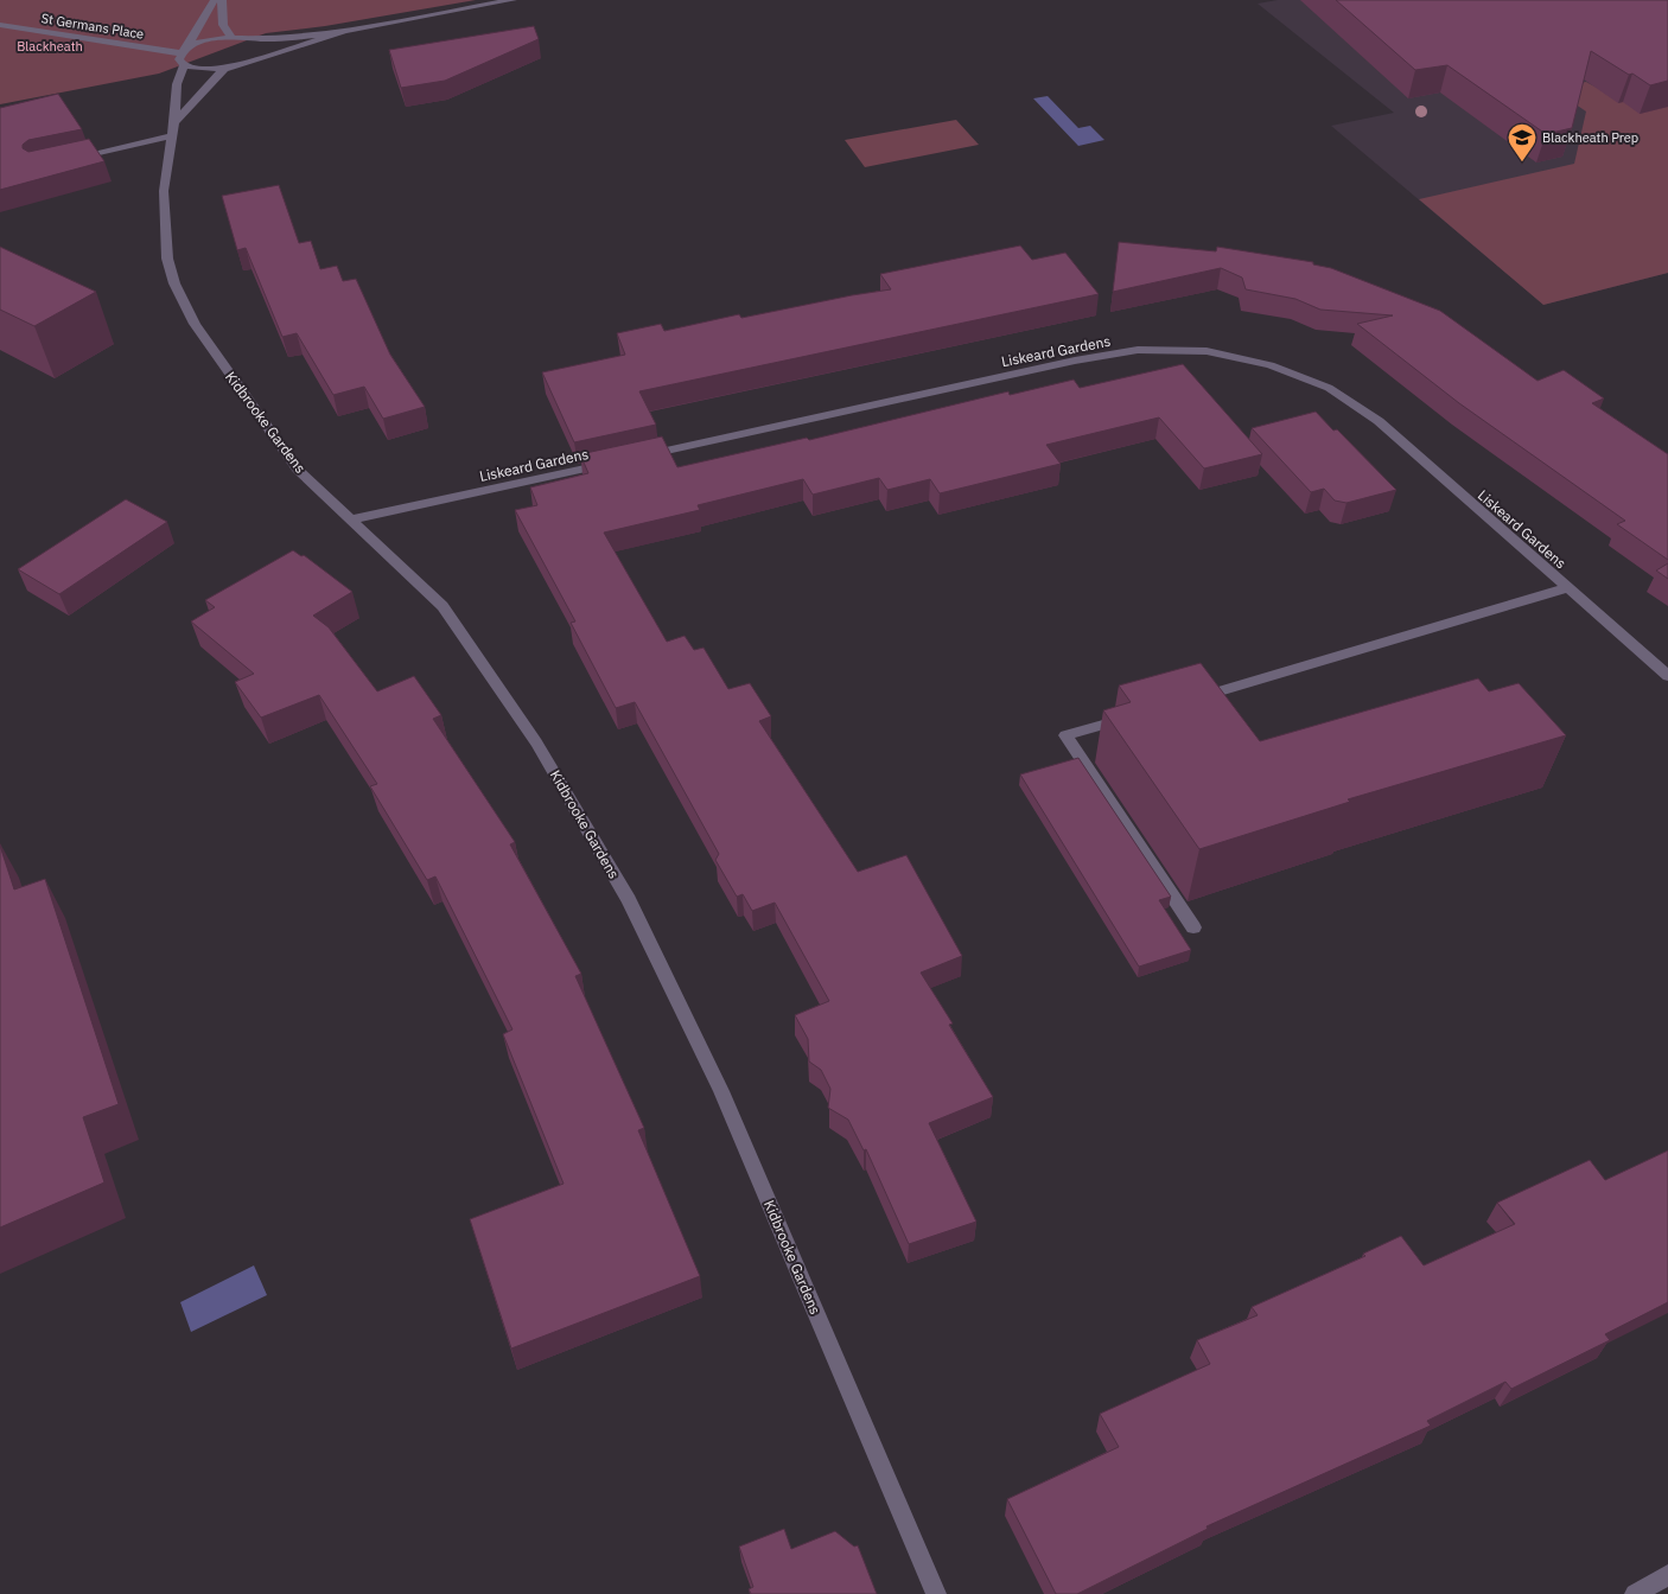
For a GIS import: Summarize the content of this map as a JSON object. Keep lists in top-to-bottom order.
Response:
{
  "streets": {
    "street": ["St Germans Place", "Liskeard Gardens", "Kidbrooke Gardens"]
  },
  "crossings": [
    ["Liskeard Gardens", "Kidbrooke Gardens"]
  ],
  "parks": ["Blackheath"],
  "places": {
    "school or university": ["Blackheath Prep"]
  }
}
